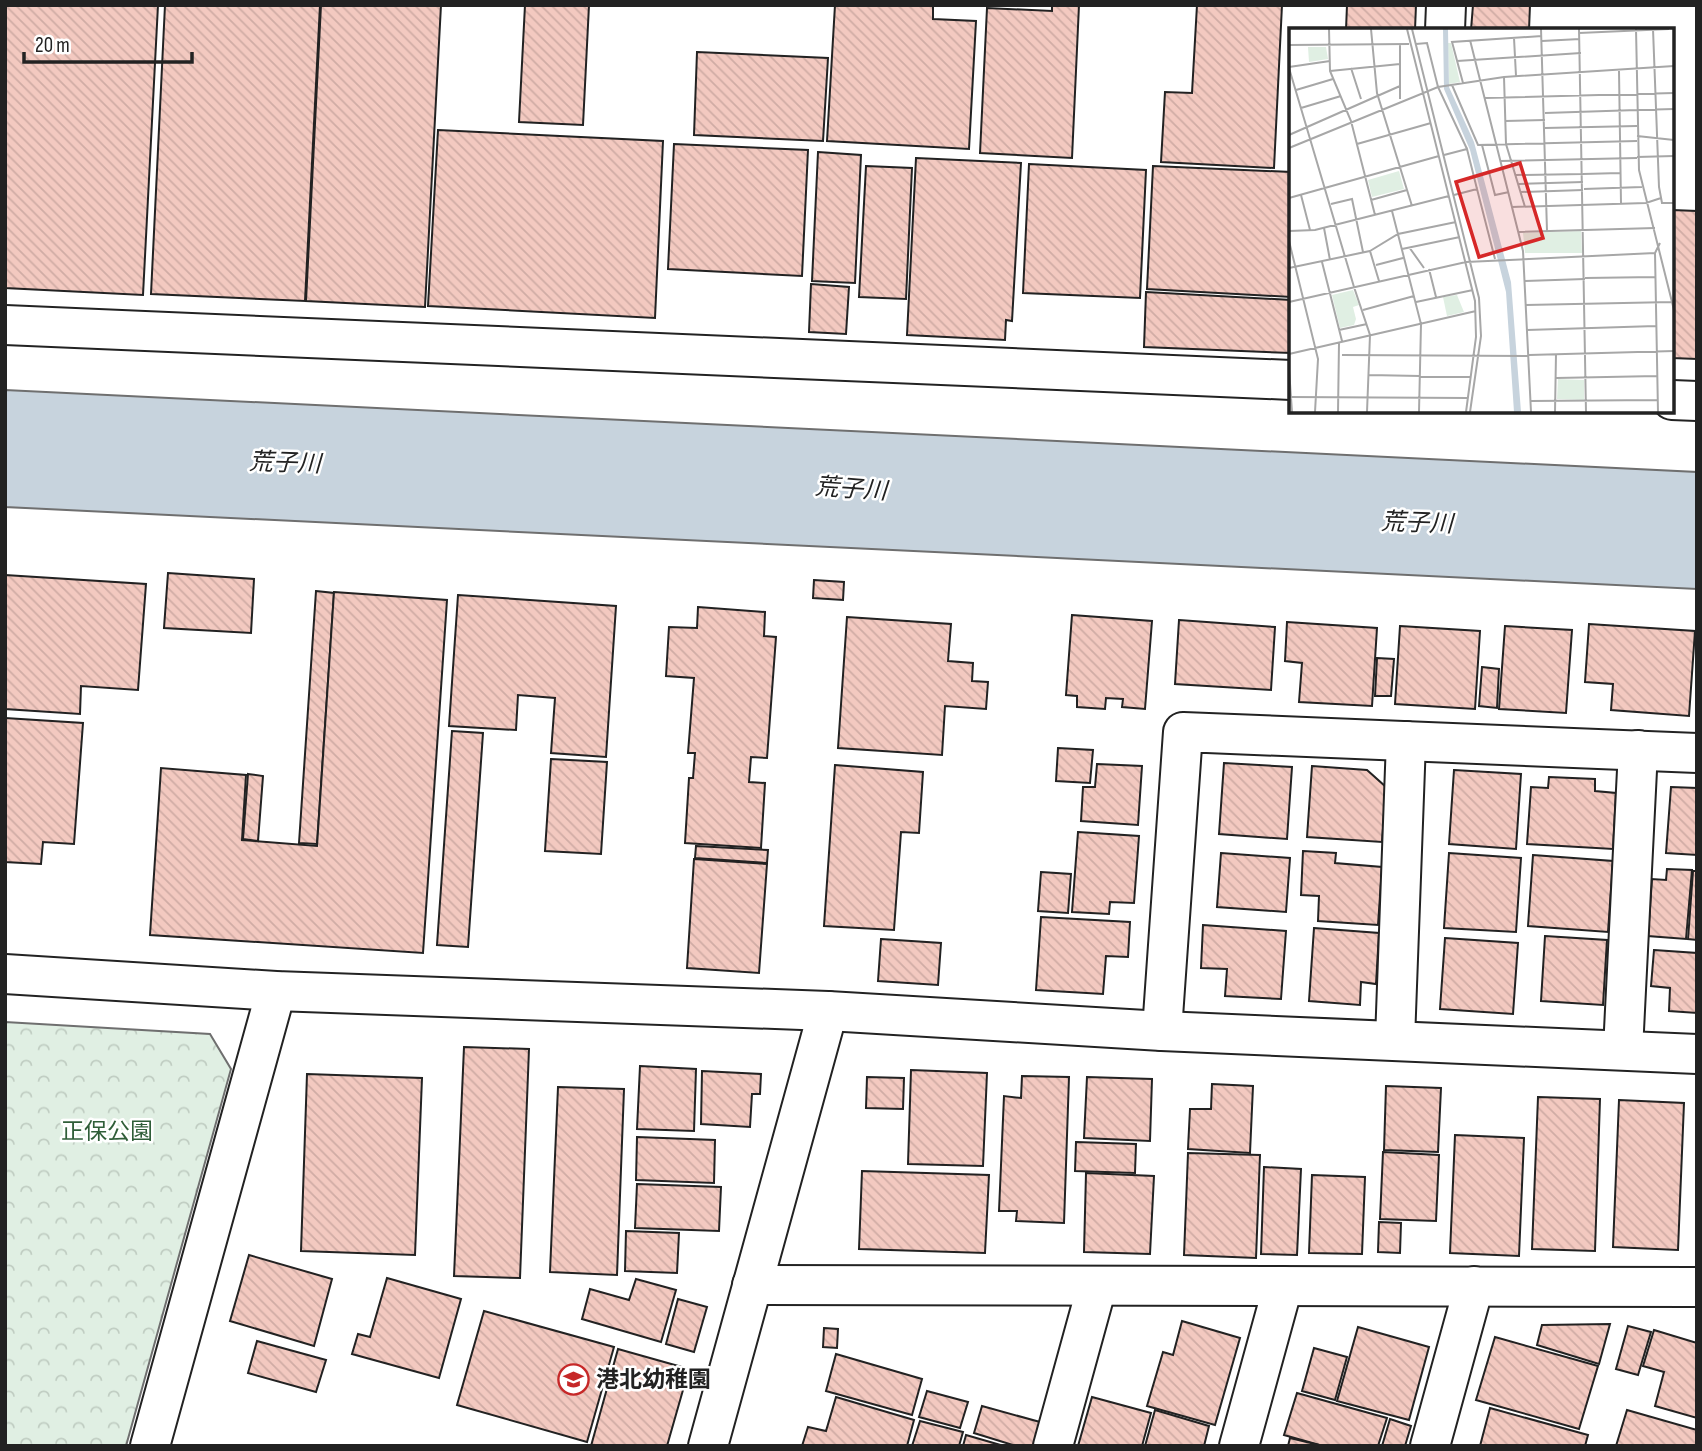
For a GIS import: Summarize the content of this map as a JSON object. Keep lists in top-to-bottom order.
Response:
{
  "water": ["荒子川"],
  "parks": ["正保公園"],
  "places": {
    "school or university": ["港北幼稚園"]
  },
  "scale_bar": "20 m"
}
